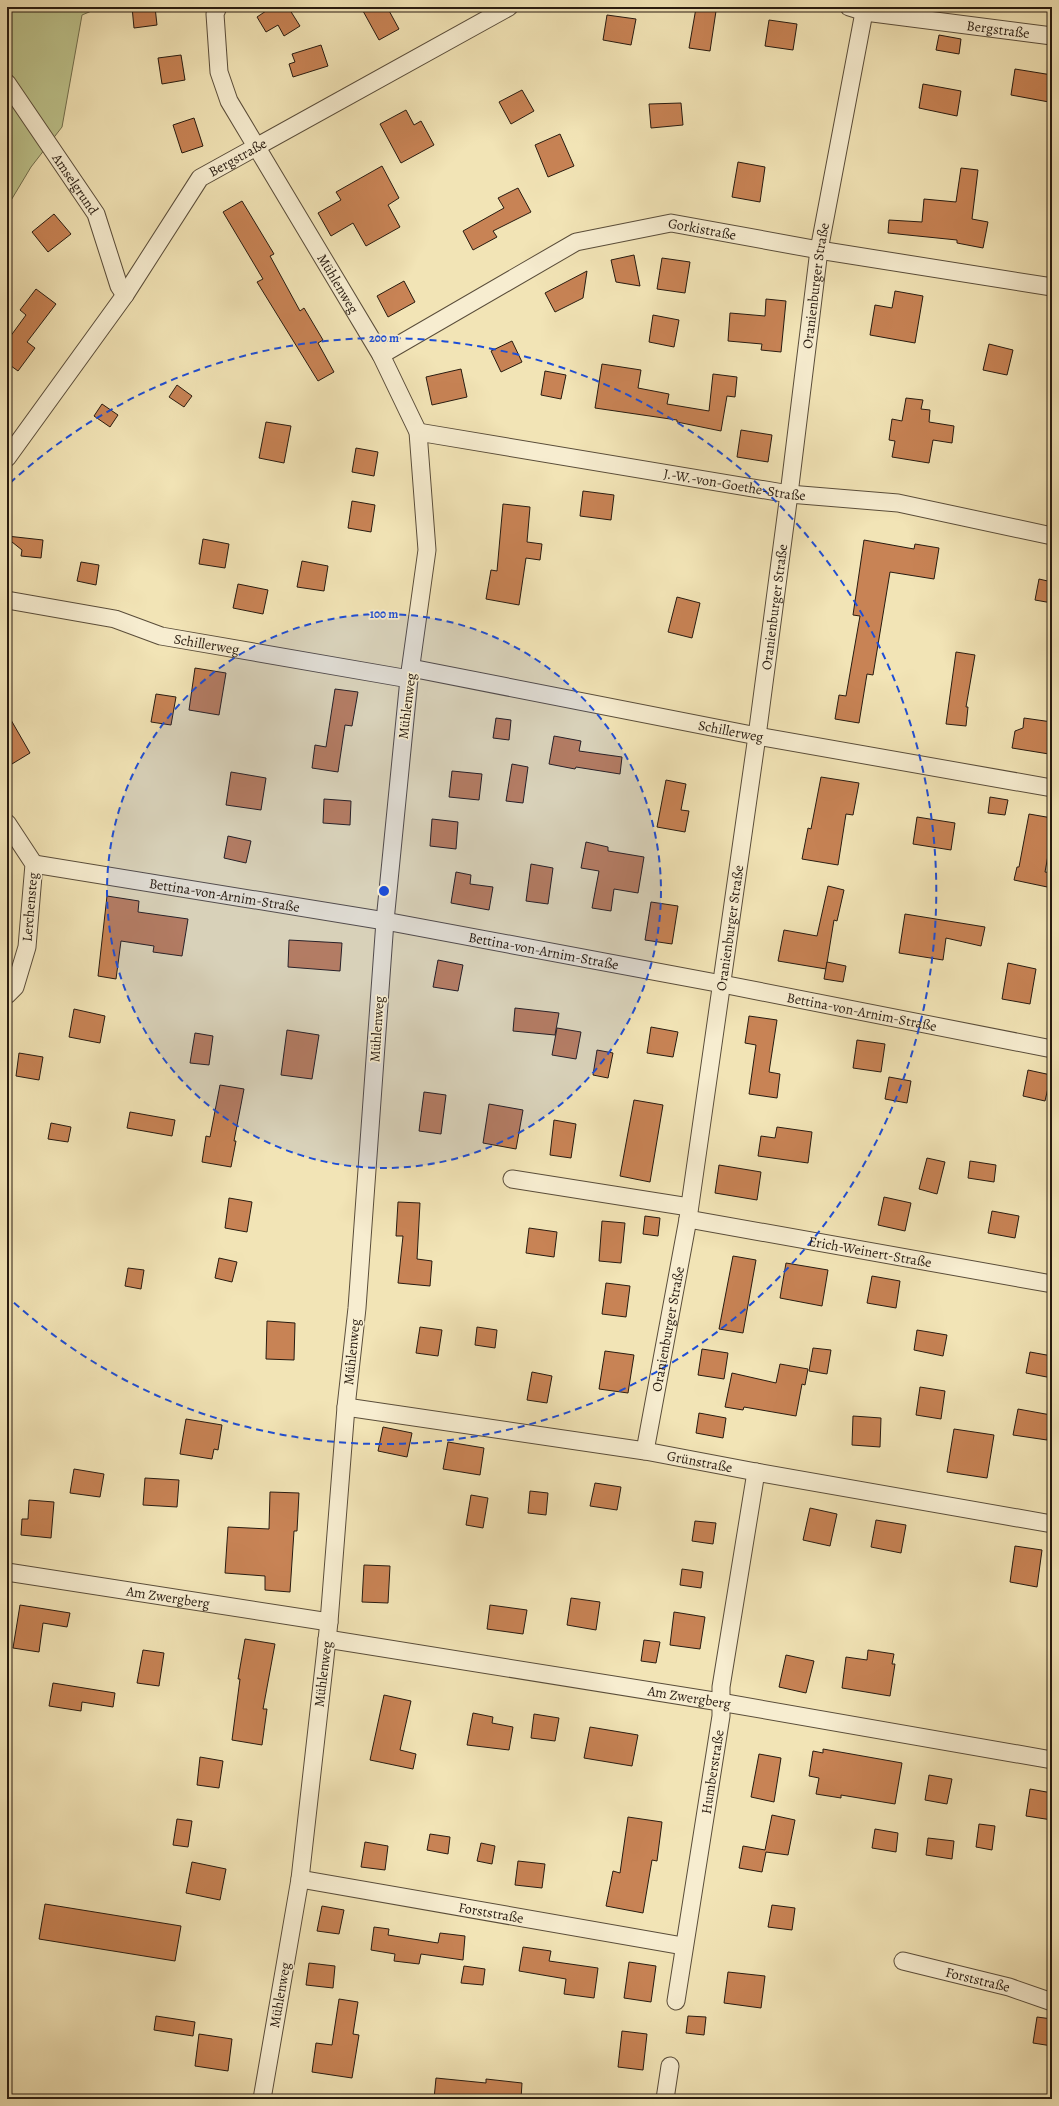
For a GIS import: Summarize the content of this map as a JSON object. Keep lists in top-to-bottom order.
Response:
{
  "streets": {
    "street": [
      "Bergstraße",
      "Amselgrund",
      "Gorkistraße",
      "Mühlenweg",
      "Oranienburger Straße",
      "J.-W.-von-Goethe-Straße",
      "Schillerweg",
      "Bettina-von-Arnim-Straße",
      "Lerchensteg",
      "Erich-Weinert-Straße",
      "Grünstraße",
      "Am Zwergberg",
      "Humberstraße",
      "Forststraße"
    ]
  },
  "crossings": [
    ["Bergstraße", "Amselgrund"],
    ["Bergstraße", "Mühlenweg"],
    ["Bergstraße", "Oranienburger Straße"],
    ["Gorkistraße", "Mühlenweg"],
    ["Gorkistraße", "Oranienburger Straße"],
    ["Mühlenweg", "J.-W.-von-Goethe-Straße"],
    ["Mühlenweg", "Schillerweg"],
    ["Mühlenweg", "Bettina-von-Arnim-Straße"],
    ["Mühlenweg", "Grünstraße"],
    ["Mühlenweg", "Am Zwergberg"],
    ["Mühlenweg", "Forststraße"],
    ["Oranienburger Straße", "J.-W.-von-Goethe-Straße"],
    ["Oranienburger Straße", "Schillerweg"],
    ["Oranienburger Straße", "Bettina-von-Arnim-Straße"],
    ["Oranienburger Straße", "Erich-Weinert-Straße"],
    ["Oranienburger Straße", "Grünstraße"],
    ["Bettina-von-Arnim-Straße", "Lerchensteg"],
    ["Grünstraße", "Humberstraße"],
    ["Am Zwergberg", "Humberstraße"],
    ["Humberstraße", "Forststraße"]
  ],
  "rings": ["200 m", "100 m"]
}
